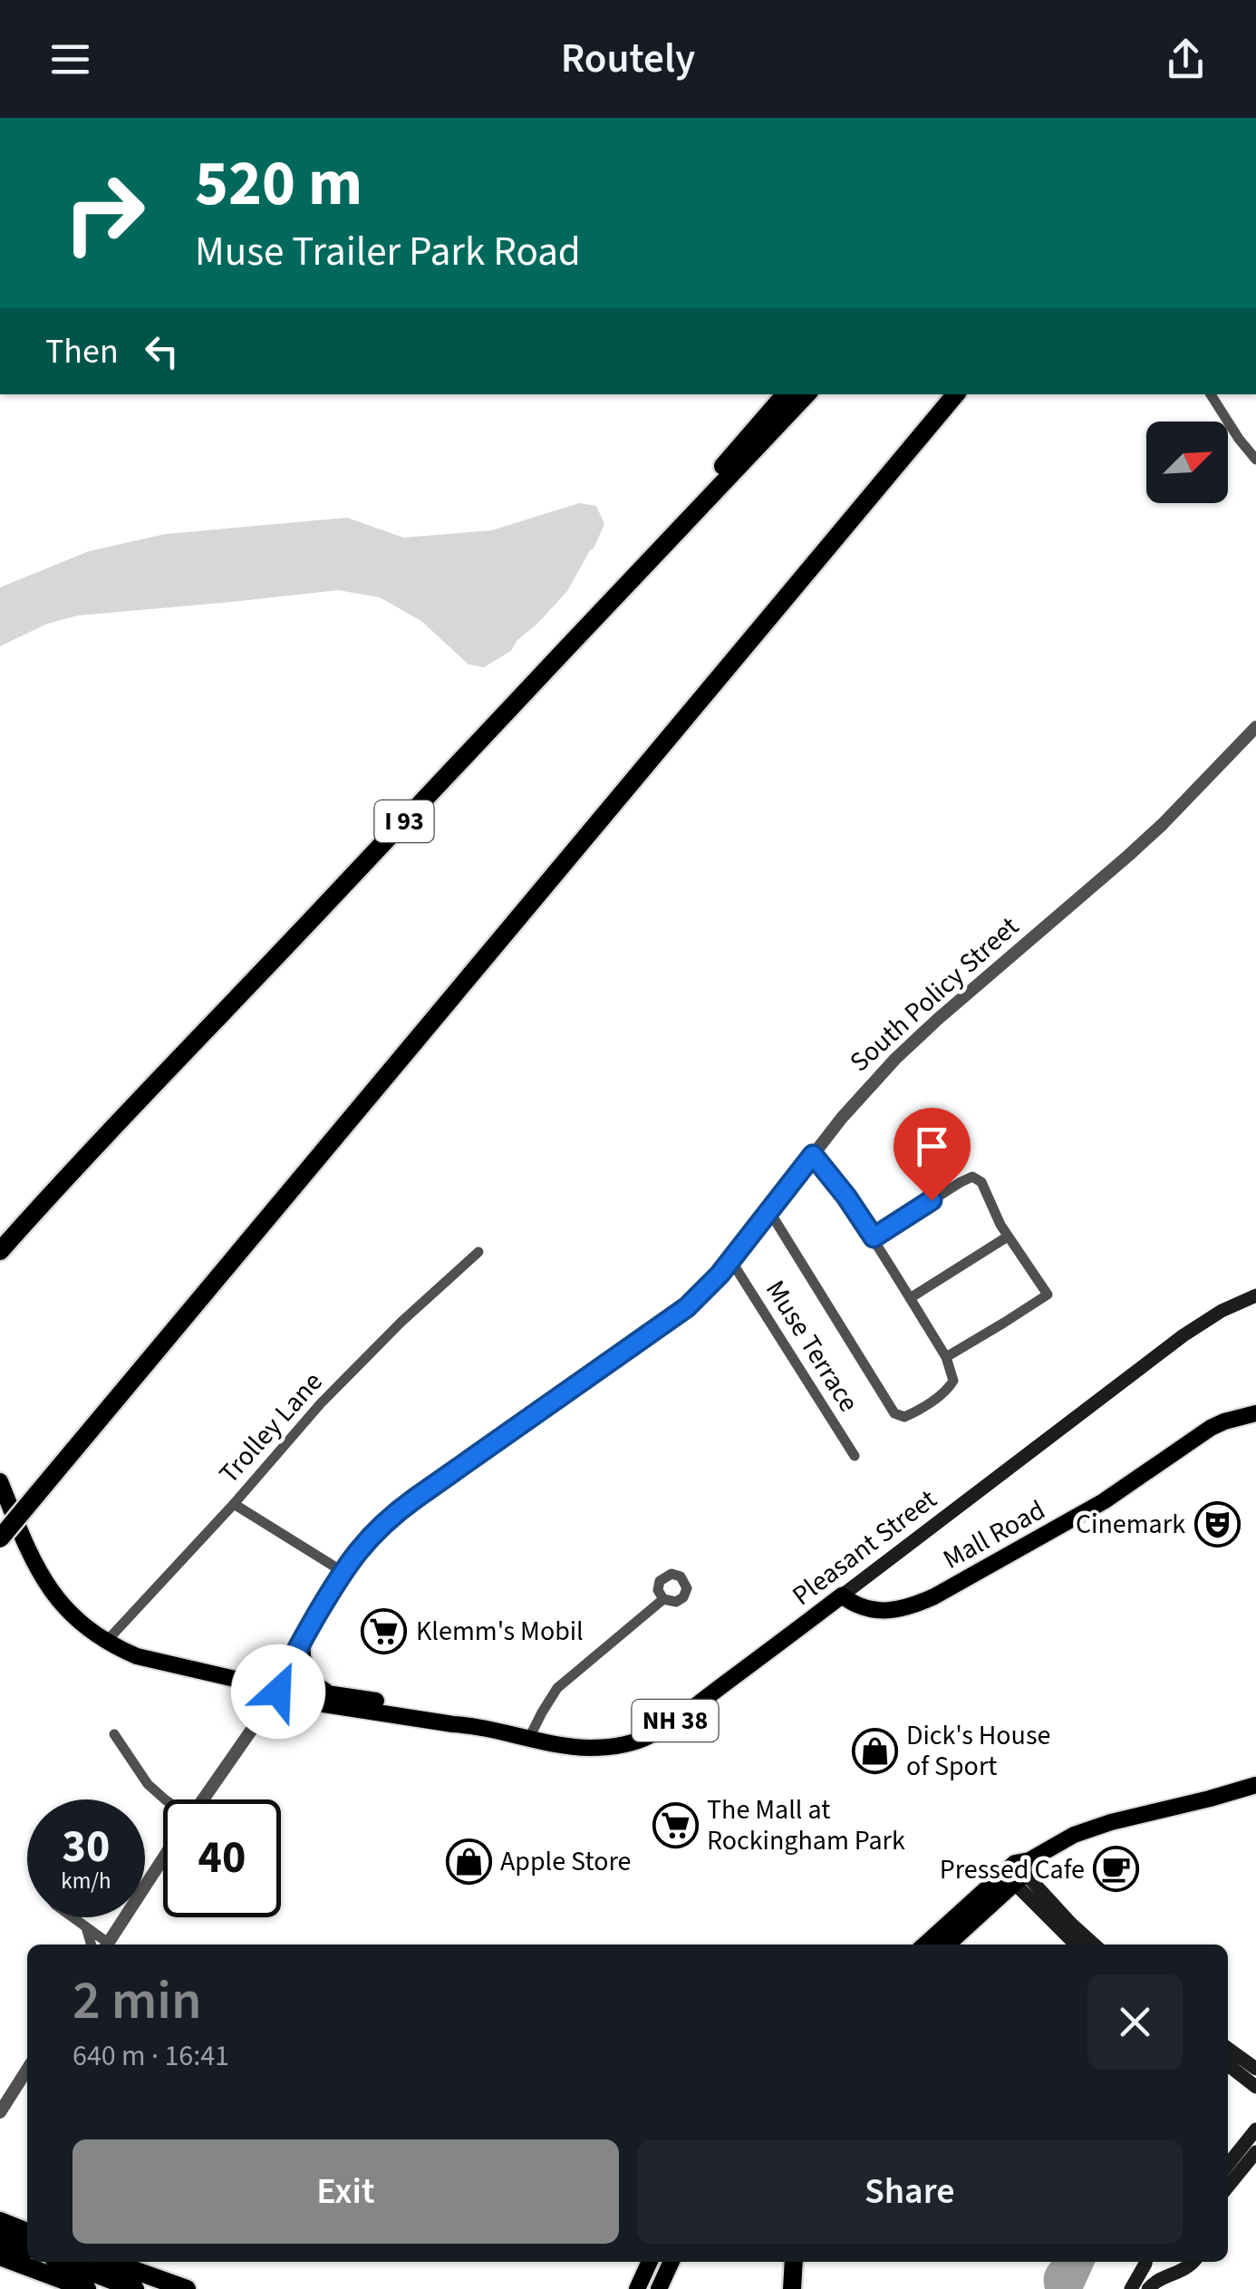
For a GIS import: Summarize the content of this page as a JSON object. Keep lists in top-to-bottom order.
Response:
{
  "streets": {
    "highway": ["I 93"],
    "main road": ["Mall Road", "Pleasant Street", "NH 38"],
    "street": ["South Policy Street", "Muse Terrace", "Trolley Lane"]
  },
  "crossings": [
    ["South Policy Street", "Muse Terrace"],
    ["South Policy Street", "Pleasant Street"],
    ["South Policy Street", "NH 38"],
    ["Trolley Lane", "NH 38"],
    ["Mall Road", "Pleasant Street"],
    ["Pleasant Street", "NH 38"]
  ],
  "places": {
    "theatre": ["Cinemark"],
    "supermarket": ["Klemm's Mobil", "The Mall at Rockingham Park"],
    "shop": ["Dick's House of Sport", "Apple Store"],
    "cafe": ["Pressed Cafe"]
  },
  "north": "top right",
  "page": {
    "header": "Routely",
    "turn": ["520 m", "Muse Trailer Park Road"],
    "then": "Then",
    "speed": "30 km/h",
    "limit": "40",
    "heading": ["2 min", "640 m · 16:41"],
    "buttons": ["Exit", "Share"]
  }
}
